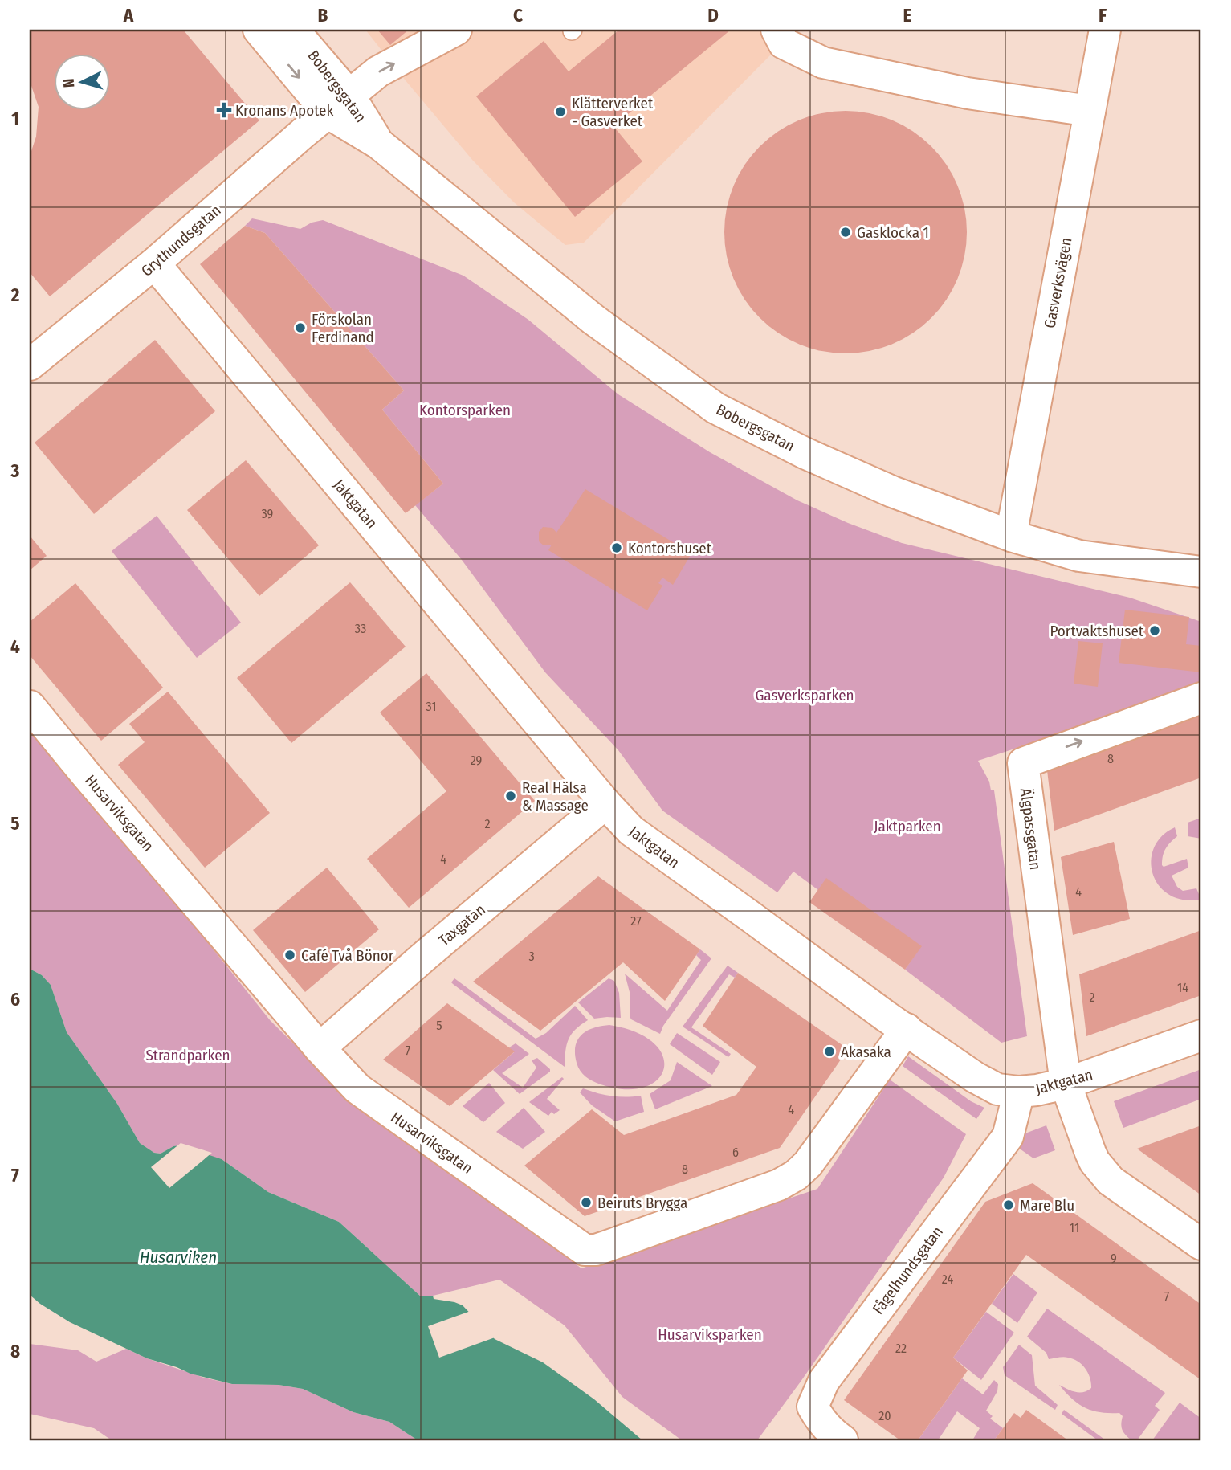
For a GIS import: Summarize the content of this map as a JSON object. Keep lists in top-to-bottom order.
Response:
{
  "streets": {
    "street": [
      "Bobergsgatan",
      "Grythundsgatan",
      "Gasverksvägen",
      "Jaktgatan",
      "Husarviksgatan",
      "Älgpassgatan",
      "Taxgatan",
      "Fågelhundsgatan"
    ]
  },
  "crossings": [
    ["Bobergsgatan", "Grythundsgatan"],
    ["Bobergsgatan", "Gasverksvägen"],
    ["Grythundsgatan", "Jaktgatan"],
    ["Jaktgatan", "Husarviksgatan"],
    ["Jaktgatan", "Älgpassgatan"],
    ["Jaktgatan", "Taxgatan"],
    ["Jaktgatan", "Fågelhundsgatan"],
    ["Husarviksgatan", "Taxgatan"]
  ],
  "water": ["Husarviken"],
  "parks": [
    "Kontorsparken",
    "Gasverksparken",
    "Jaktparken",
    "Strandparken",
    "Husarviksparken"
  ],
  "places": {
    "health": ["Kronans Apotek"],
    "other": [
      "Klätterverket - Gasverket",
      "Gasklocka 1",
      "Förskolan Ferdinand",
      "Kontorshuset",
      "Portvaktshuset",
      "Real Hälsa & Massage",
      "Café Två Bönor",
      "Akasaka",
      "Beiruts Brygga",
      "Mare Blu"
    ]
  },
  "house_numbers": [
    "39",
    "33",
    "31",
    "8",
    "29",
    "2",
    "4",
    "4",
    "27",
    "3",
    "14",
    "2",
    "5",
    "7",
    "4",
    "6",
    "8",
    "11",
    "9",
    "24",
    "7",
    "22",
    "20"
  ],
  "north": "left",
  "grid": {
    "columns": [
      "A",
      "B",
      "C",
      "D",
      "E",
      "F"
    ],
    "rows": [
      "1",
      "2",
      "3",
      "4",
      "5",
      "6",
      "7",
      "8"
    ]
  }
}
